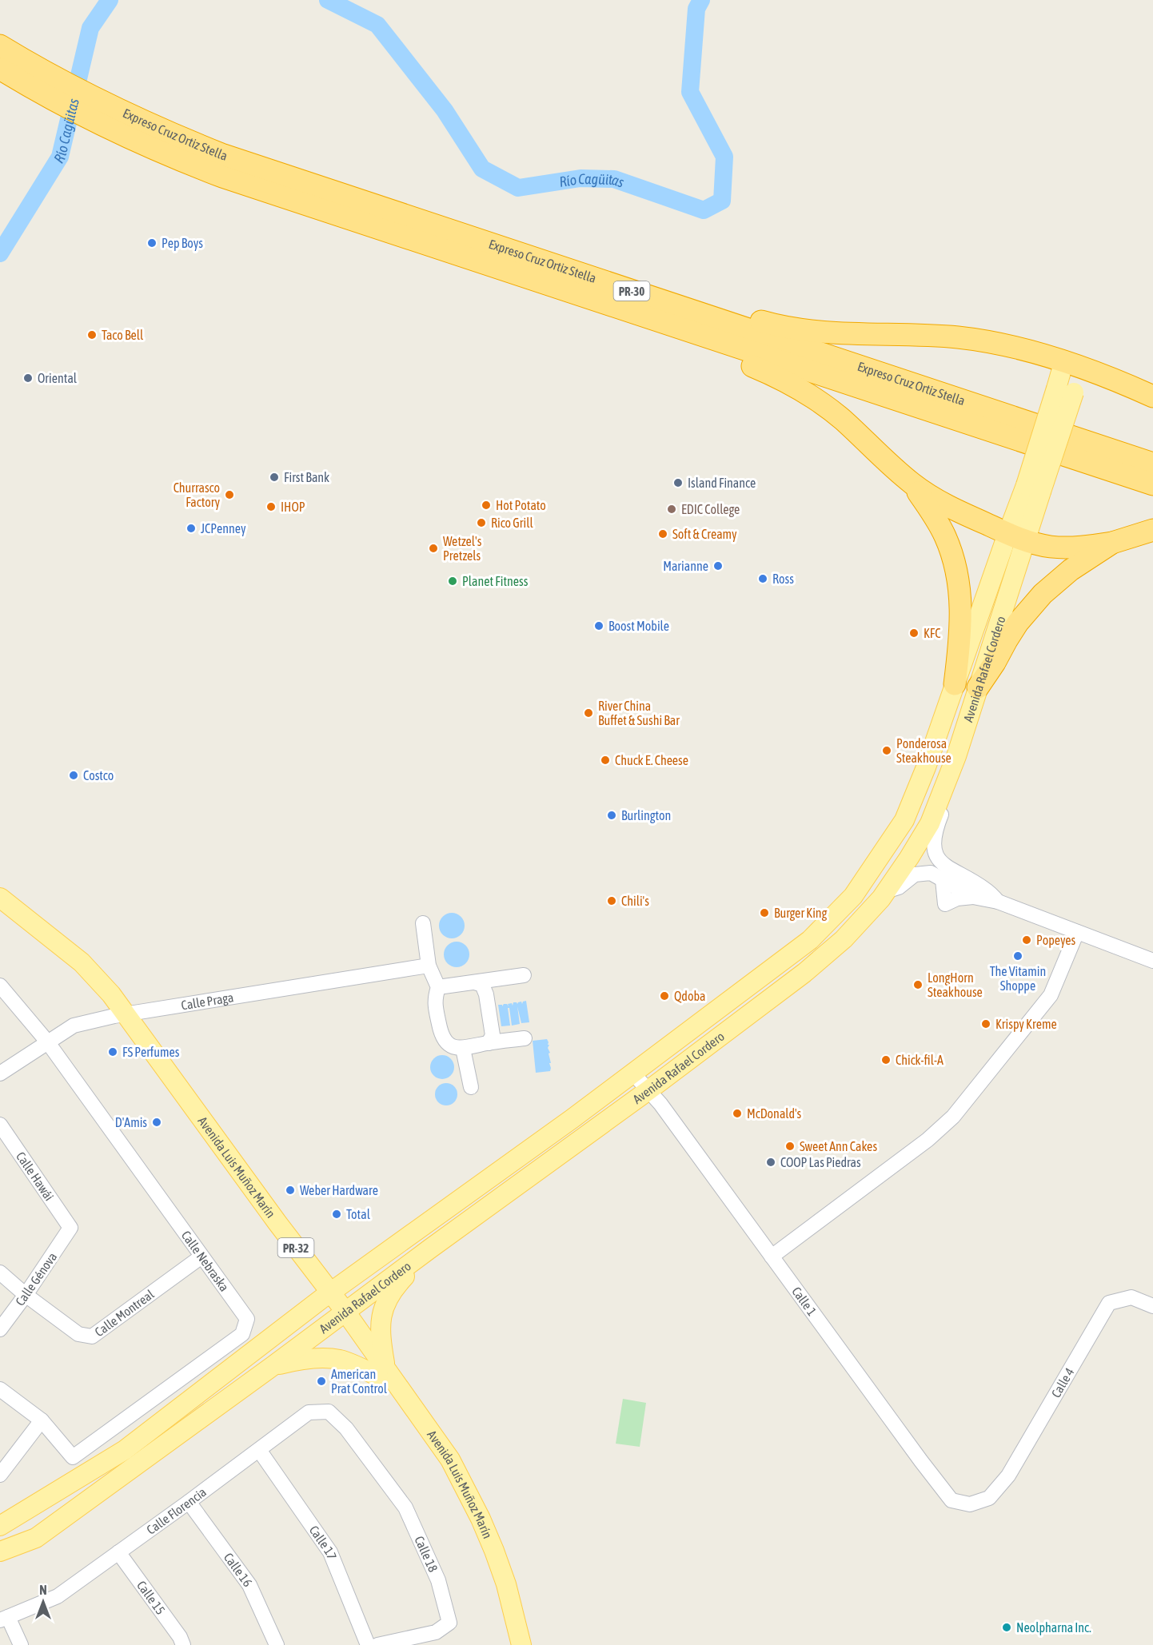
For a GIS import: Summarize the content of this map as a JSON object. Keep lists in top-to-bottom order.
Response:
{
  "streets": {
    "highway": ["Expreso Cruz Ortiz Stella", "PR-30"],
    "main road": ["Avenida Rafael Cordero", "Avenida Luis Muñoz Marín", "PR-32"],
    "street": [
      "Calle Praga",
      "Calle Hawái",
      "Calle Nebraska",
      "Calle Génova",
      "Calle 1",
      "Calle Montreal",
      "Calle 4",
      "Calle Florencia",
      "Calle 17",
      "Calle 18",
      "Calle 16",
      "Calle 15"
    ]
  },
  "crossings": [
    ["Avenida Rafael Cordero", "Avenida Luis Muñoz Marín"],
    ["Avenida Rafael Cordero", "Calle 1"],
    ["Calle Praga", "Avenida Luis Muñoz Marín"],
    ["Calle Praga", "Calle Nebraska"],
    ["Calle Hawái", "Calle Génova"],
    ["Calle Nebraska", "Calle Montreal"],
    ["Calle Génova", "Calle Montreal"],
    ["Calle 1", "Calle 4"],
    ["Calle Florencia", "Calle 17"],
    ["Calle Florencia", "Calle 18"],
    ["Calle Florencia", "Calle 16"],
    ["Calle Florencia", "Calle 15"]
  ],
  "water": ["Río Cagüitas"],
  "places": [
    "Pep Boys",
    "Taco Bell",
    "Oriental",
    "First Bank",
    "Island Finance",
    "Churrasco Factory",
    "Hot Potato",
    "IHOP",
    "EDIC College",
    "Rico Grill",
    "JCPenney",
    "Soft & Creamy",
    "Wetzel's Pretzels",
    "Marianne",
    "Ross",
    "Planet Fitness",
    "Boost Mobile",
    "KFC",
    "River China Buffet & Sushi Bar",
    "Ponderosa Steakhouse",
    "Chuck E. Cheese",
    "Costco",
    "Burlington",
    "Chili's",
    "Burger King",
    "Popeyes",
    "The Vitamin Shoppe",
    "LongHorn Steakhouse",
    "Qdoba",
    "Krispy Kreme",
    "FS Perfumes",
    "Chick-fil-A",
    "McDonald's",
    "D'Amis",
    "Sweet Ann Cakes",
    "COOP Las Piedras",
    "Weber Hardware",
    "Total",
    "American Prat Control",
    "Neolpharna Inc."
  ],
  "north": "top"
}
